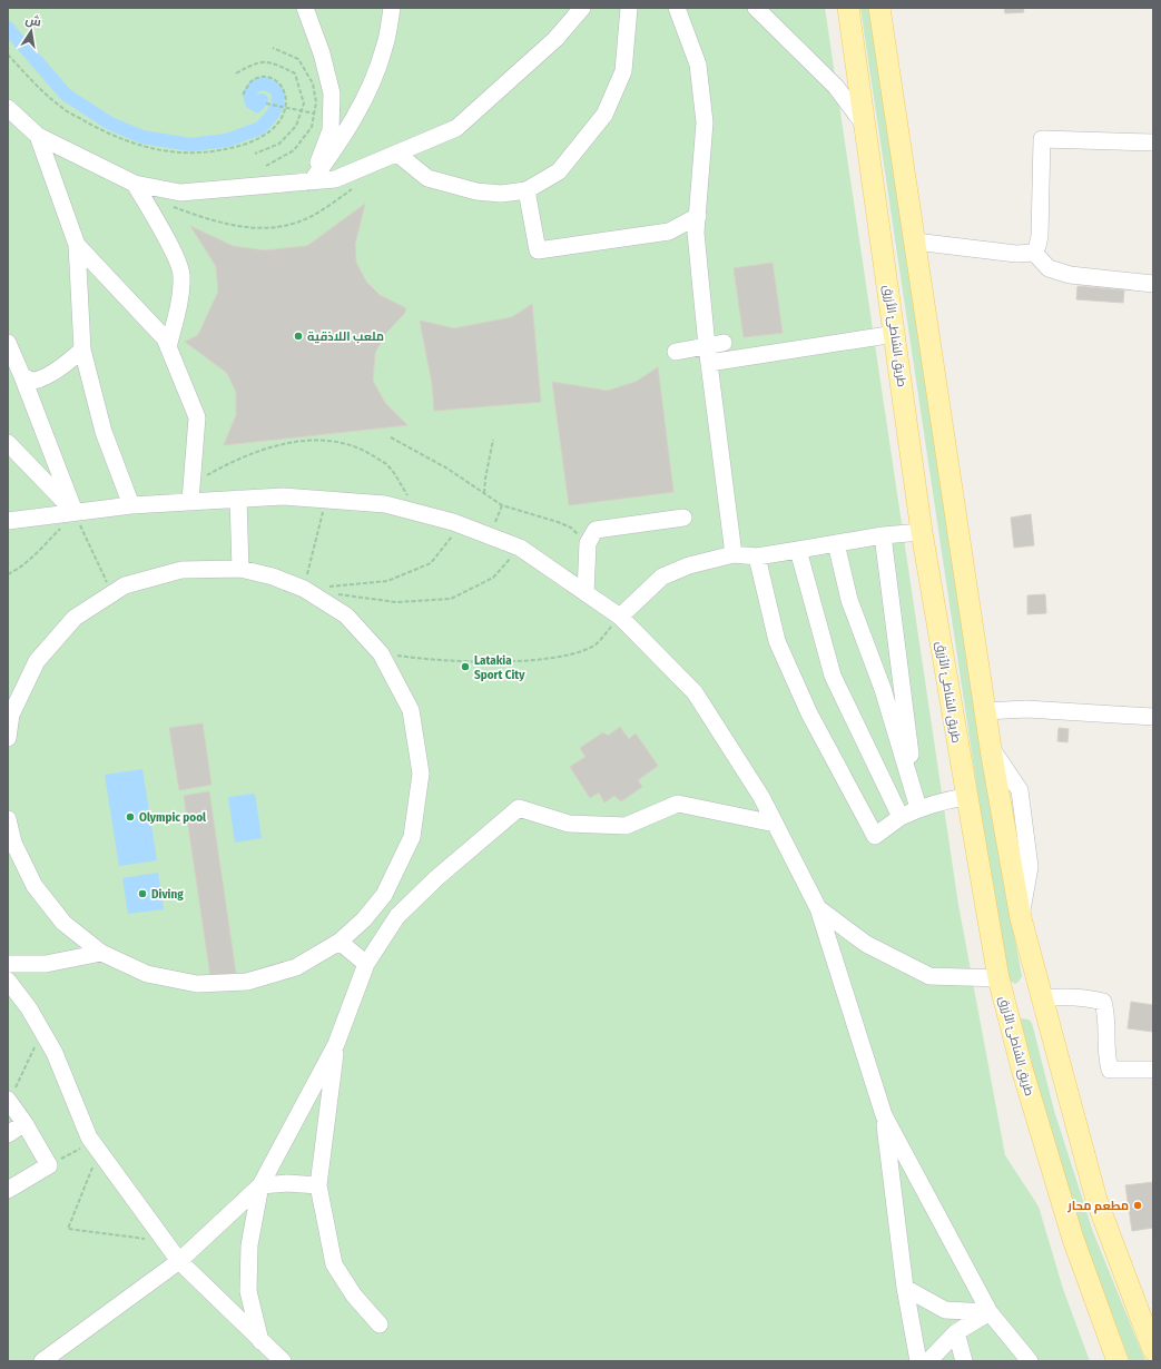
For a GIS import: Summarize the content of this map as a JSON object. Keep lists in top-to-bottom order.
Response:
{
  "streets": {
    "main road": ["طريق الشاطئ الأزرق"]
  },
  "places": [
    "ملعب اللاذقية",
    "Latakia Sport City",
    "Olympic pool",
    "Diving",
    "مطعم محار"
  ],
  "north": "top"
}
